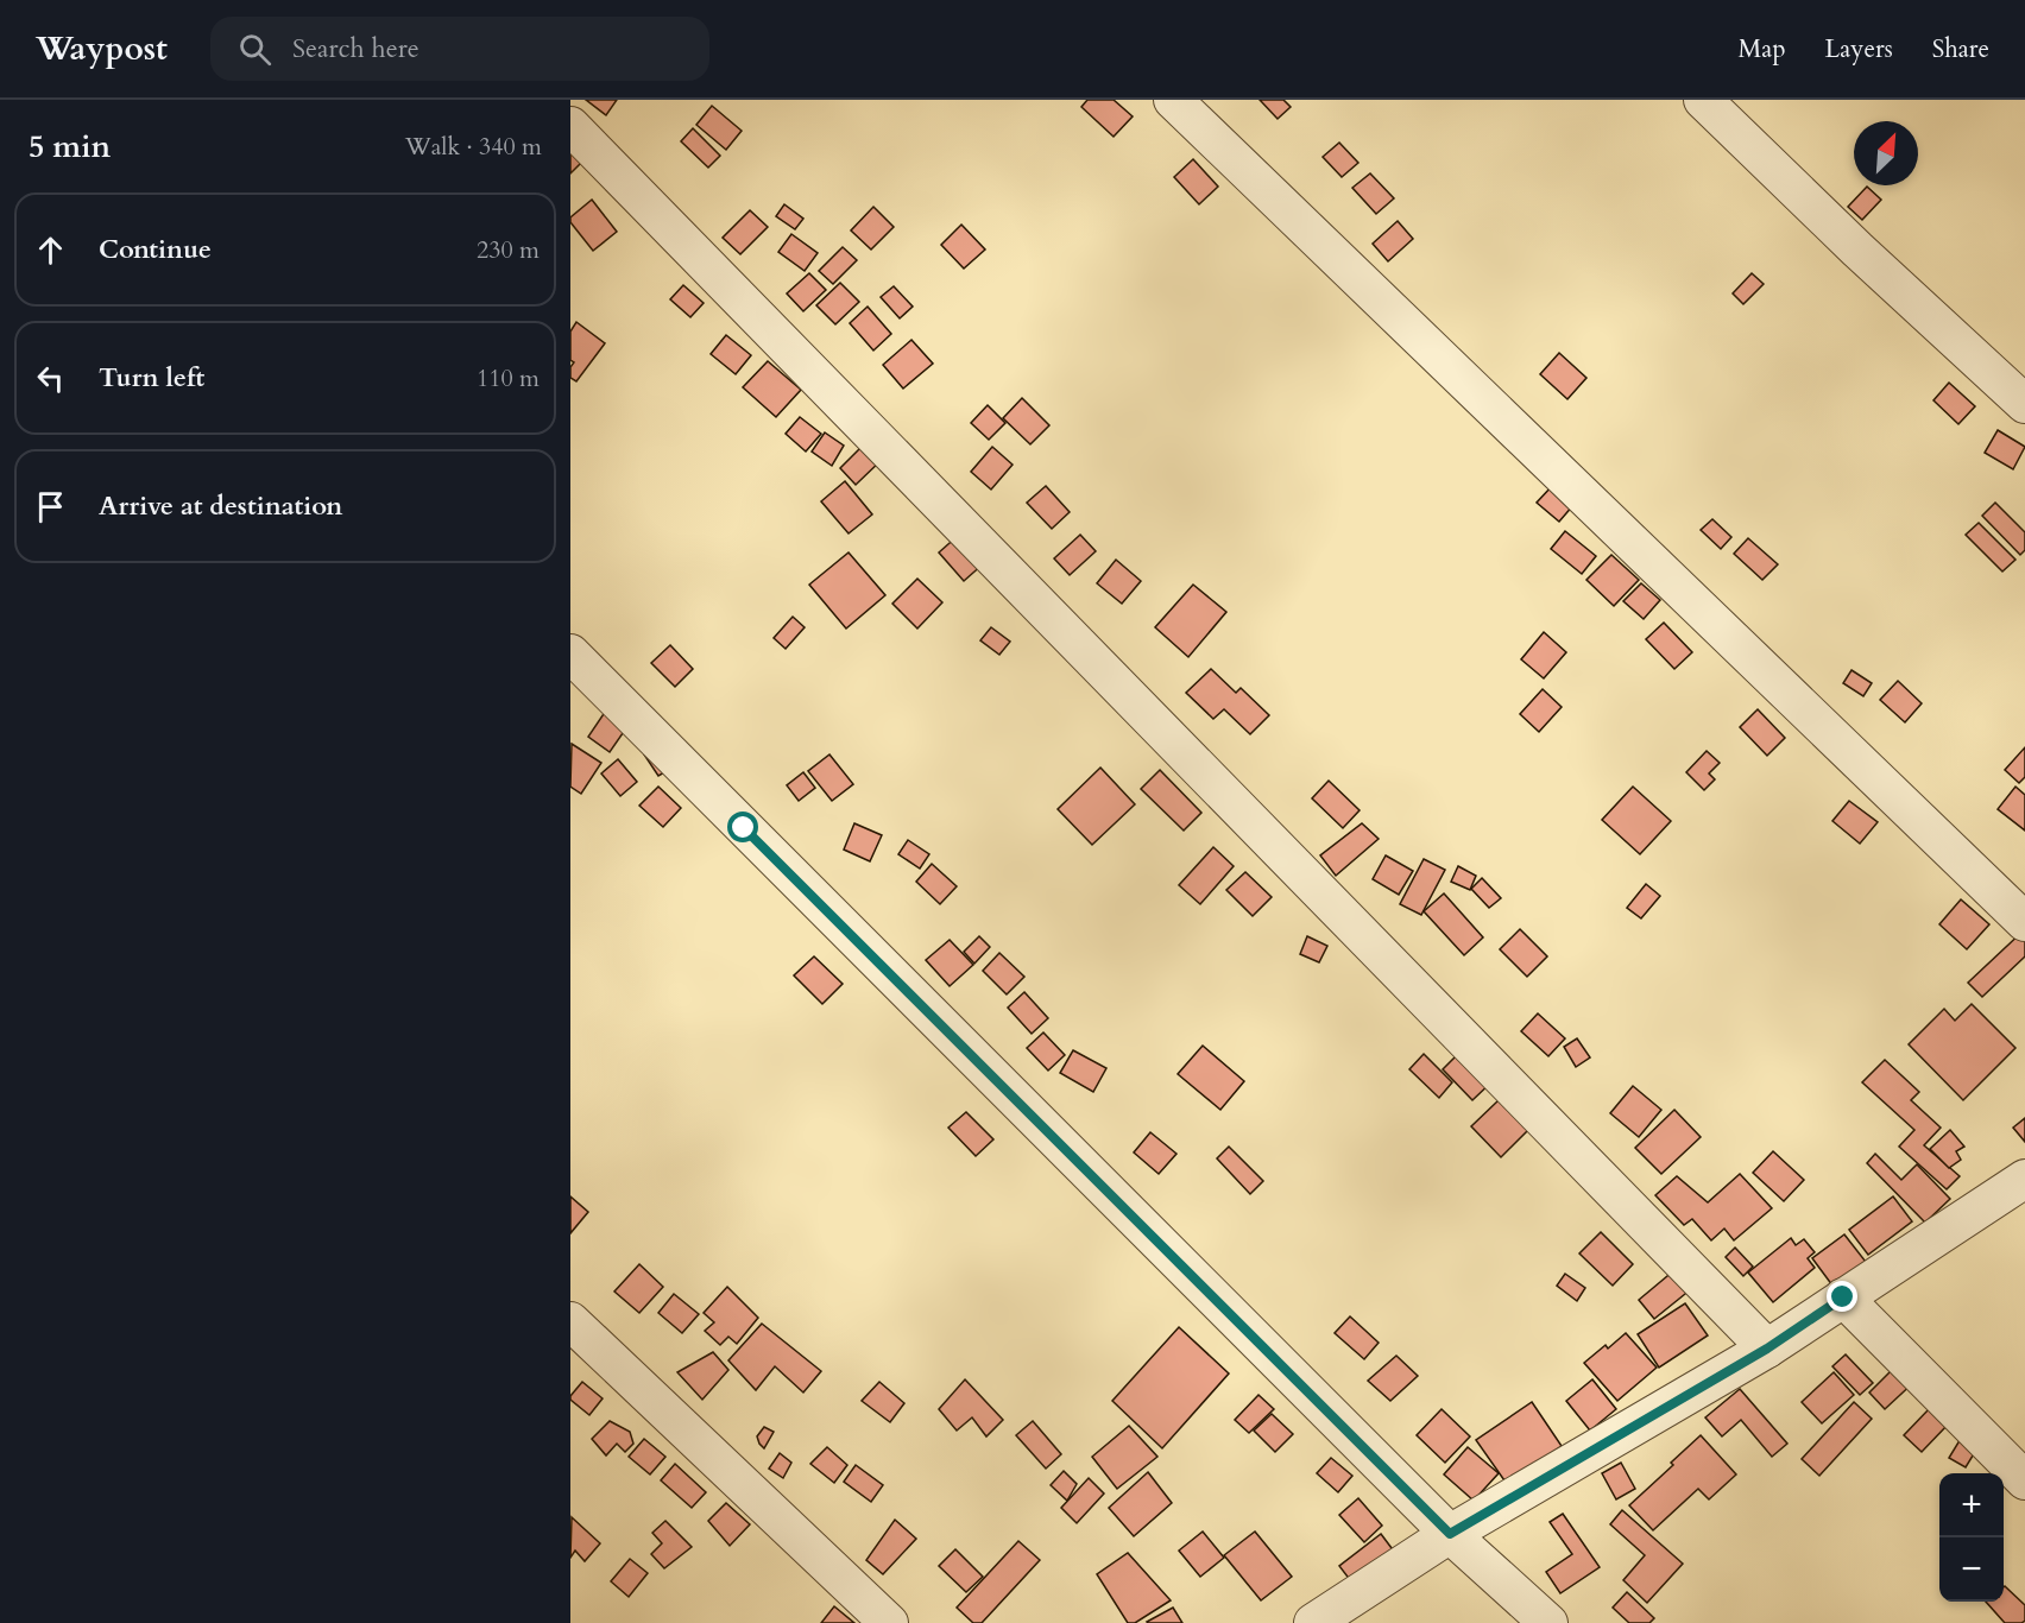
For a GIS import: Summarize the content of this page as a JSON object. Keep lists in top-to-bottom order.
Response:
{
  "north": "top right",
  "page": {
    "header": "Waypost",
    "search": "Search here",
    "nav": ["Map", "Layers", "Share"],
    "heading": ["5 min", "Walk · 340 m"],
    "list": [
      ["Continue", "230 m"],
      ["Turn left", "110 m"],
      "Arrive at destination"
    ],
    "map_buttons": ["+", "−"]
  }
}
